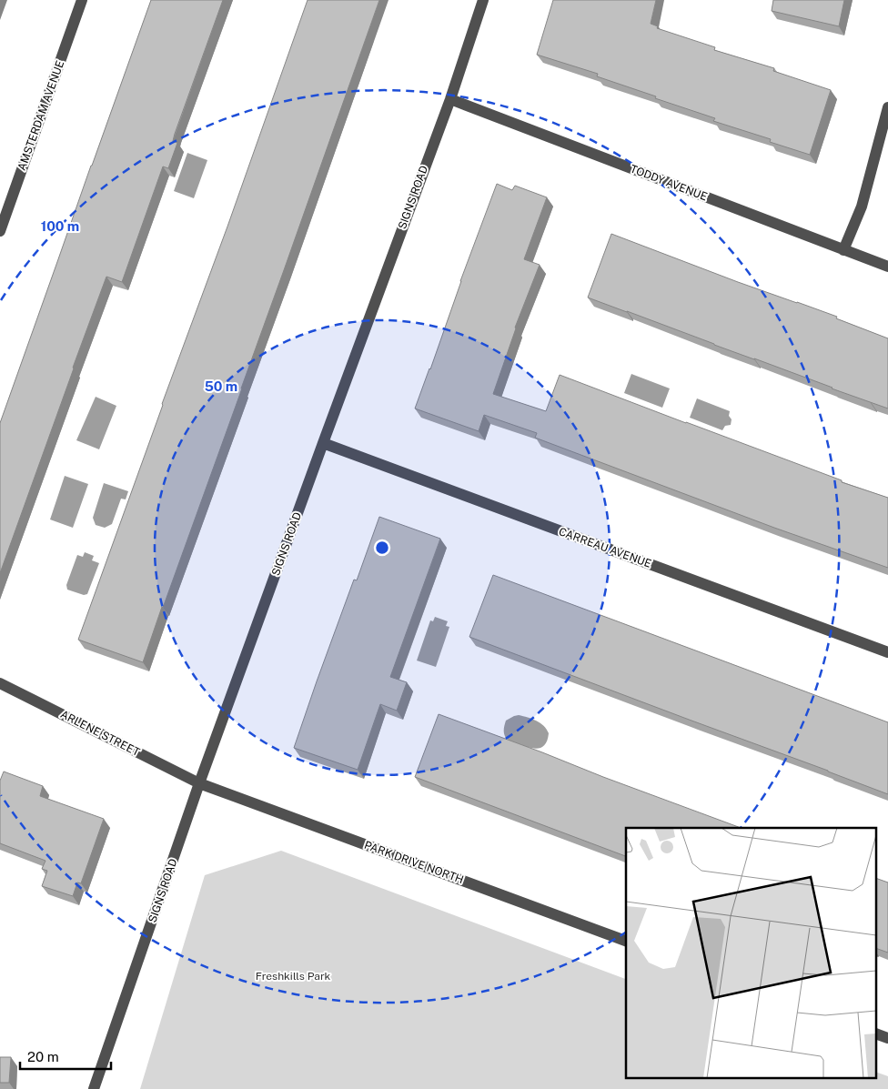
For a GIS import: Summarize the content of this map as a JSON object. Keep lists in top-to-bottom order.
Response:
{
  "streets": {
    "street": [
      "AMSTERDAM AVENUE",
      "TODDY AVENUE",
      "SIGNS ROAD",
      "CARREAU AVENUE",
      "ARLENE STREET",
      "PARK DRIVE NORTH"
    ]
  },
  "crossings": [
    ["TODDY AVENUE", "SIGNS ROAD"],
    ["SIGNS ROAD", "CARREAU AVENUE"],
    ["SIGNS ROAD", "ARLENE STREET"],
    ["SIGNS ROAD", "PARK DRIVE NORTH"],
    ["ARLENE STREET", "PARK DRIVE NORTH"]
  ],
  "parks": ["Freshkills Park"],
  "scale_bar": "20 m",
  "rings": ["100 m", "50 m"]
}
